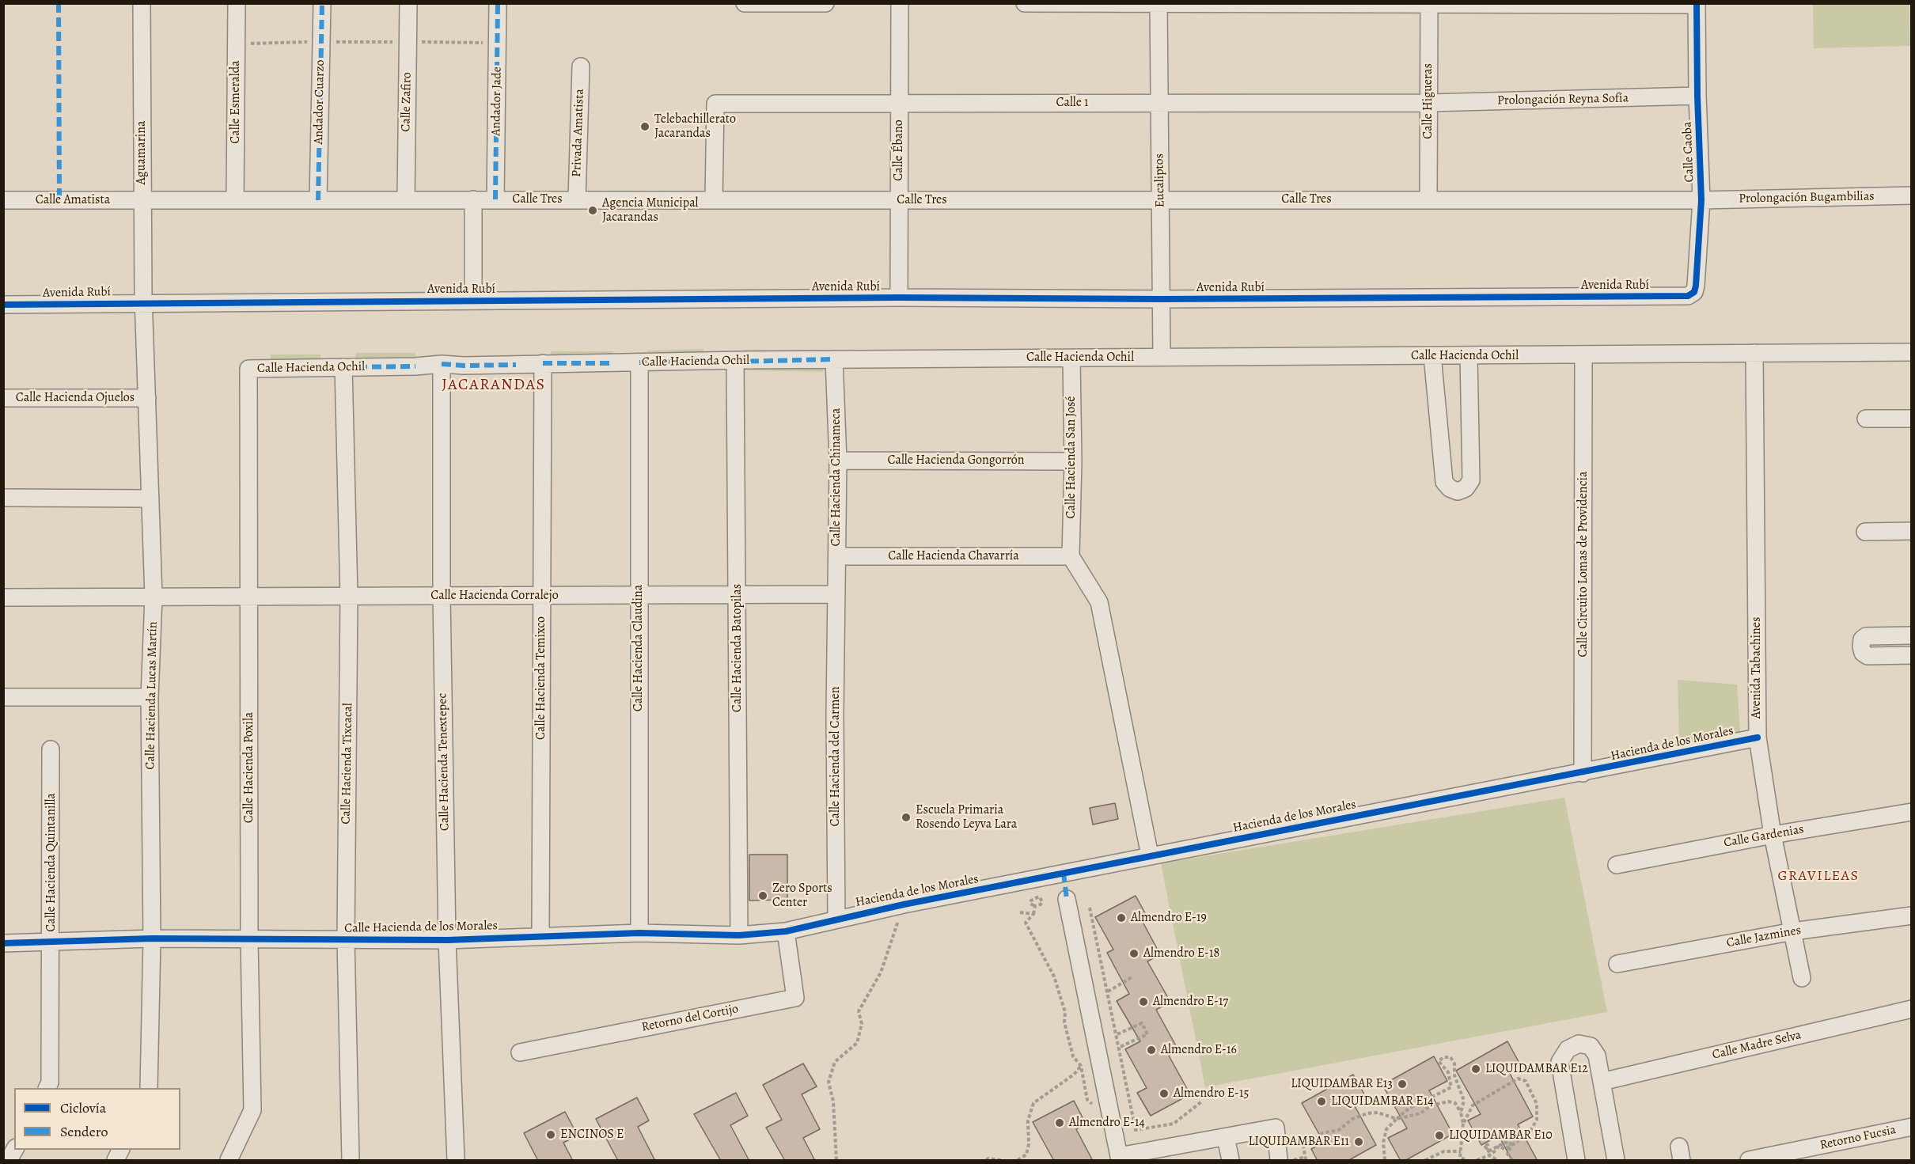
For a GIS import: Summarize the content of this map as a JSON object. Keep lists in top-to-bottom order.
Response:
{
  "streets": {
    "street": [
      "Prolongación Reyna Sofía",
      "Andador Jade",
      "Calle Higueras",
      "Calle Esmeralda",
      "Andador Cuarzo",
      "Calle Zafiro",
      "Calle 1",
      "Privada Amatista",
      "Calle Ébano",
      "Calle Caoba",
      "Aguamarina",
      "Eucaliptos",
      "Prolongación Bugambilias",
      "Calle Tres",
      "Calle Amatista",
      "Avenida Rubí",
      "Calle Hacienda Ochil",
      "Calle Hacienda Ojuelos",
      "Calle Hacienda San José",
      "Calle Hacienda Gongorrón",
      "Calle Hacienda Chinameca",
      "Calle Hacienda Chavarría",
      "Calle Circuito Lomas de Providencia",
      "Calle Hacienda Corralejo",
      "Calle Hacienda Claudina",
      "Calle Hacienda Batopilas",
      "Avenida Tabachines",
      "Calle Hacienda Temixco",
      "Calle Hacienda Lucas Martín",
      "Hacienda de los Morales",
      "Calle Hacienda del Carmen",
      "Calle Hacienda Tenextepec",
      "Calle Hacienda Tixcacal",
      "Calle Hacienda Poxila",
      "Calle Gardenias",
      "Calle Hacienda Quintanilla",
      "Calle Hacienda de los Morales",
      "Calle Jazmines",
      "Retorno del Cortijo",
      "Calle Madre Selva",
      "Retorno Fucsia"
    ]
  },
  "crossings": [
    ["Prolongación Reyna Sofía", "Calle Higueras"],
    ["Prolongación Reyna Sofía", "Calle 1"],
    ["Prolongación Reyna Sofía", "Calle Caoba"],
    ["Andador Jade", "Calle Tres"],
    ["Calle Higueras", "Calle 1"],
    ["Calle Higueras", "Calle Tres"],
    ["Calle Esmeralda", "Calle Tres"],
    ["Andador Cuarzo", "Calle Tres"],
    ["Calle Zafiro", "Calle Tres"],
    ["Calle 1", "Calle Ébano"],
    ["Calle 1", "Eucaliptos"],
    ["Calle 1", "Calle Tres"],
    ["Privada Amatista", "Calle Tres"],
    ["Calle Ébano", "Calle Tres"],
    ["Calle Ébano", "Avenida Rubí"],
    ["Calle Caoba", "Prolongación Bugambilias"],
    ["Calle Caoba", "Calle Tres"],
    ["Calle Caoba", "Avenida Rubí"],
    ["Aguamarina", "Calle Tres"],
    ["Aguamarina", "Calle Amatista"],
    ["Aguamarina", "Avenida Rubí"],
    ["Aguamarina", "Calle Hacienda Lucas Martín"],
    ["Eucaliptos", "Calle Tres"],
    ["Eucaliptos", "Avenida Rubí"],
    ["Eucaliptos", "Calle Hacienda Ochil"],
    ["Prolongación Bugambilias", "Calle Tres"],
    ["Calle Tres", "Calle Amatista"],
    ["Avenida Rubí", "Calle Hacienda Lucas Martín"],
    ["Calle Hacienda Ochil", "Calle Hacienda San José"],
    ["Calle Hacienda Ochil", "Calle Hacienda Chinameca"],
    ["Calle Hacienda Ochil", "Calle Circuito Lomas de Providencia"],
    ["Calle Hacienda Ochil", "Calle Hacienda Claudina"],
    ["Calle Hacienda Ochil", "Calle Hacienda Batopilas"],
    ["Calle Hacienda Ochil", "Avenida Tabachines"],
    ["Calle Hacienda Ochil", "Calle Hacienda Temixco"],
    ["Calle Hacienda Ochil", "Calle Hacienda Tenextepec"],
    ["Calle Hacienda Ochil", "Calle Hacienda Tixcacal"],
    ["Calle Hacienda Ochil", "Calle Hacienda Poxila"],
    ["Calle Hacienda Ojuelos", "Calle Hacienda Lucas Martín"],
    ["Calle Hacienda San José", "Calle Hacienda Gongorrón"],
    ["Calle Hacienda San José", "Calle Hacienda Chavarría"],
    ["Calle Hacienda Gongorrón", "Calle Hacienda Chinameca"],
    ["Calle Hacienda Chinameca", "Calle Hacienda Chavarría"],
    ["Calle Hacienda Chinameca", "Calle Hacienda Corralejo"],
    ["Calle Hacienda Chinameca", "Calle Hacienda del Carmen"],
    ["Calle Circuito Lomas de Providencia", "Hacienda de los Morales"],
    ["Calle Hacienda Corralejo", "Calle Hacienda Claudina"],
    ["Calle Hacienda Corralejo", "Calle Hacienda Batopilas"],
    ["Calle Hacienda Corralejo", "Calle Hacienda Temixco"],
    ["Calle Hacienda Corralejo", "Calle Hacienda Lucas Martín"],
    ["Calle Hacienda Corralejo", "Calle Hacienda del Carmen"],
    ["Calle Hacienda Corralejo", "Calle Hacienda Tenextepec"],
    ["Calle Hacienda Corralejo", "Calle Hacienda Tixcacal"],
    ["Calle Hacienda Corralejo", "Calle Hacienda Poxila"],
    ["Calle Hacienda Claudina", "Calle Hacienda de los Morales"],
    ["Calle Hacienda Batopilas", "Calle Hacienda de los Morales"],
    ["Avenida Tabachines", "Hacienda de los Morales"],
    ["Avenida Tabachines", "Calle Gardenias"],
    ["Avenida Tabachines", "Calle Jazmines"],
    ["Calle Hacienda Temixco", "Calle Hacienda de los Morales"],
    ["Calle Hacienda Lucas Martín", "Calle Hacienda de los Morales"],
    ["Hacienda de los Morales", "Calle Hacienda del Carmen"],
    ["Hacienda de los Morales", "Calle Hacienda de los Morales"],
    ["Calle Hacienda del Carmen", "Calle Hacienda de los Morales"],
    ["Calle Hacienda Tenextepec", "Calle Hacienda de los Morales"],
    ["Calle Hacienda Tixcacal", "Calle Hacienda de los Morales"],
    ["Calle Hacienda Poxila", "Calle Hacienda de los Morales"],
    ["Calle Hacienda Quintanilla", "Calle Hacienda de los Morales"],
    ["Calle Hacienda de los Morales", "Retorno del Cortijo"]
  ],
  "districts": ["JACARANDAS", "GRAVILEAS"],
  "places": [
    "Telebachillerato Jacarandas",
    "Agencia Municipal Jacarandas",
    "Escuela Primaria Rosendo Leyva Lara",
    "Zero Sports Center",
    "Almendro E-19",
    "Almendro E-18",
    "Almendro E-17",
    "Almendro E-16",
    "LIQUIDAMBAR E12",
    "LIQUIDAMBAR E13",
    "Almendro E-15",
    "LIQUIDAMBAR E14",
    "Almendro E-14",
    "ENCINOS E",
    "LIQUIDAMBAR E10",
    "LIQUIDAMBAR E11"
  ],
  "legend": ["Ciclovía", "Sendero"]
}
